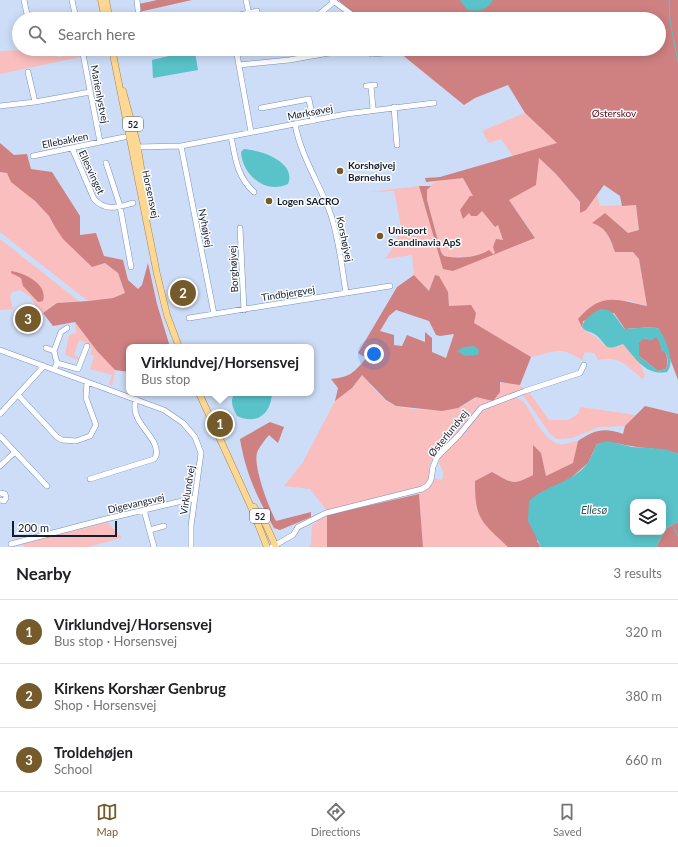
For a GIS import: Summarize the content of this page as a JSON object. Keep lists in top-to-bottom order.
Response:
{
  "streets": {
    "main road": ["52", "Horsensvej"],
    "street": [
      "Marienlystvej",
      "Mørksøvej",
      "Ellebakken",
      "Ellesvinget",
      "Nyhøjvej",
      "Korshøjvej",
      "Borghøjvej",
      "Tindbjergvej",
      "Østerlundvej",
      "Virklundvej",
      "Digevangsvej"
    ]
  },
  "crossings": [
    ["Marienlystvej", "Ellebakken"],
    ["Mørksøvej", "52"],
    ["Mørksøvej", "Horsensvej"],
    ["Mørksøvej", "Nyhøjvej"],
    ["Mørksøvej", "Korshøjvej"],
    ["52", "Ellebakken"],
    ["52", "Horsensvej"],
    ["52", "Østerlundvej"],
    ["Ellebakken", "Ellesvinget"],
    ["Nyhøjvej", "Tindbjergvej"],
    ["Korshøjvej", "Tindbjergvej"],
    ["Borghøjvej", "Tindbjergvej"],
    ["Virklundvej", "Digevangsvej"]
  ],
  "water": ["Ellesø"],
  "parks": ["Østerskov"],
  "places": ["Korshøjvej Børnehus", "Logen SACRO", "Unisport Scandinavia ApS"],
  "scale_bar": "200 m",
  "page": {
    "search": "Search here",
    "pins": ["2", "3", "1"],
    "popup": ["Virklundvej/Horsensvej", "Bus stop"],
    "scale": "200 m",
    "heading": ["Nearby", "3 results"],
    "list": [
      {
        "mark": "1",
        "name": "Virklundvej/Horsensvej",
        "note": "Bus stop · Horsensvej",
        "value": "320 m"
      },
      {
        "mark": "2",
        "name": "Kirkens Korshær Genbrug",
        "note": "Shop · Horsensvej",
        "value": "380 m"
      },
      {
        "mark": "3",
        "name": "Troldehøjen",
        "note": "School",
        "value": "660 m"
      }
    ],
    "nav": ["Map", "Directions", "Saved"]
  }
}
